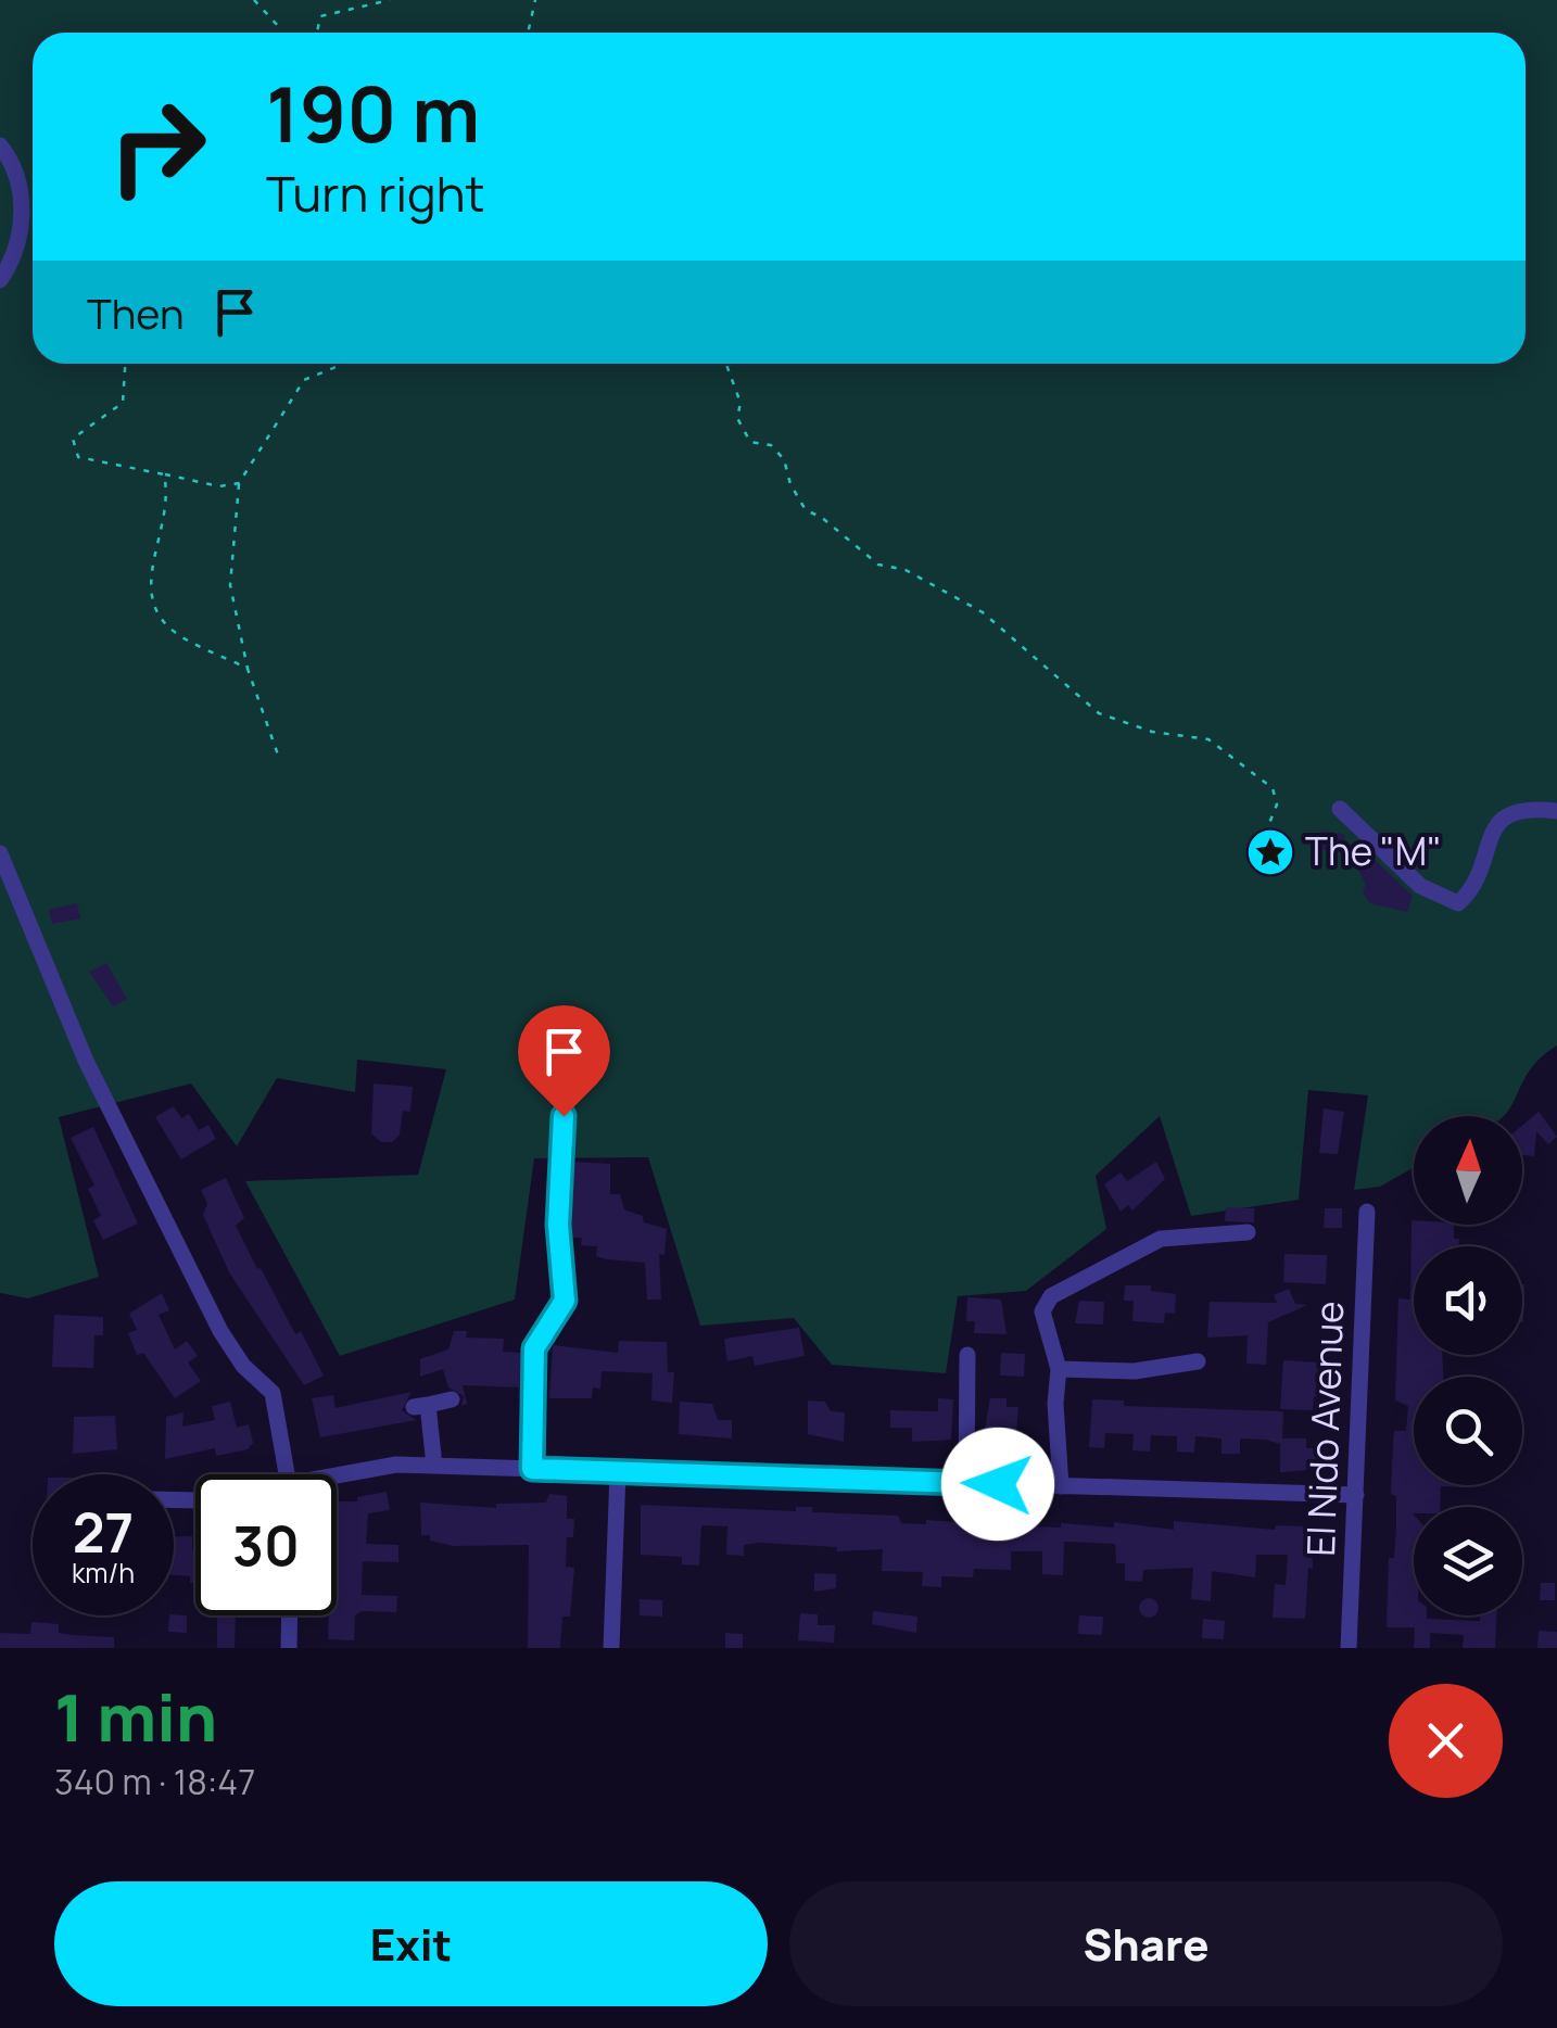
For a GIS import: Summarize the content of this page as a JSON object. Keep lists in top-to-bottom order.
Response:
{
  "streets": {
    "street": ["El Nido Avenue"]
  },
  "places": {
    "place": ["The \"M\""]
  },
  "north": "top",
  "page": {
    "turn": ["190 m", "Turn right"],
    "then": "Then",
    "speed": "27 km/h",
    "limit": "30",
    "heading": ["1 min", "340 m · 18:47"],
    "buttons": ["Exit", "Share"]
  }
}
